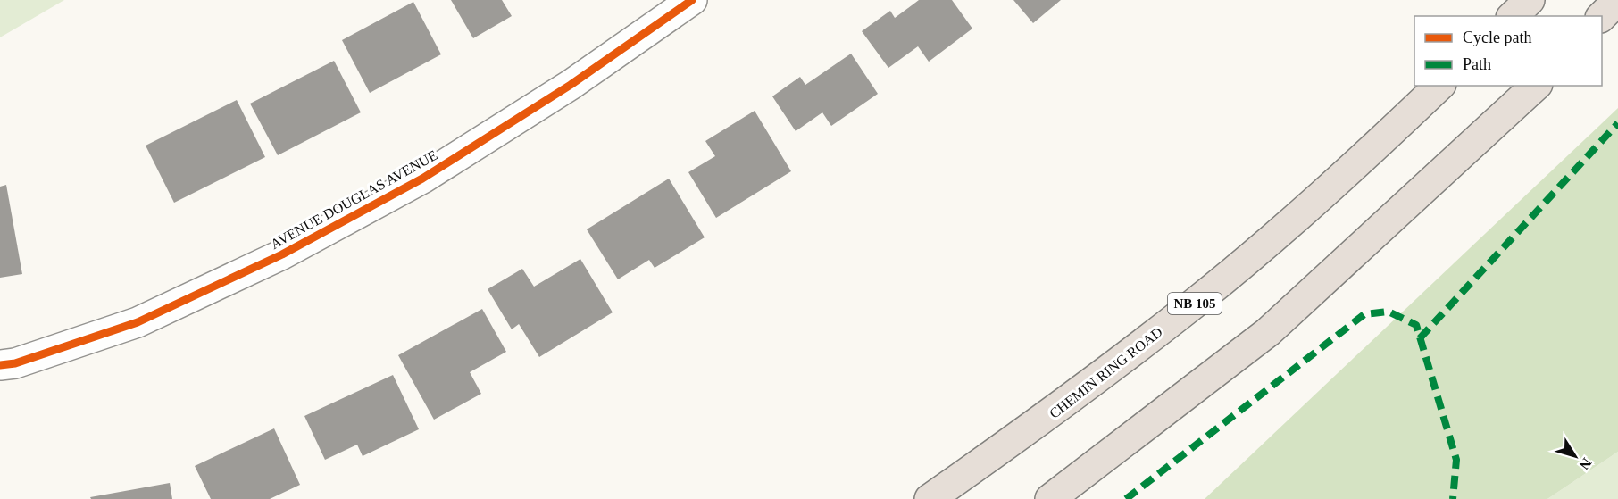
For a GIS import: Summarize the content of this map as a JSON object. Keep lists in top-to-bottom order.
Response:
{
  "streets": {
    "highway": ["NB 105", "CHEMIN RING ROAD"],
    "street": ["AVENUE DOUGLAS AVENUE"]
  },
  "legend": ["Cycle path", "Path"],
  "north": "bottom right"
}
